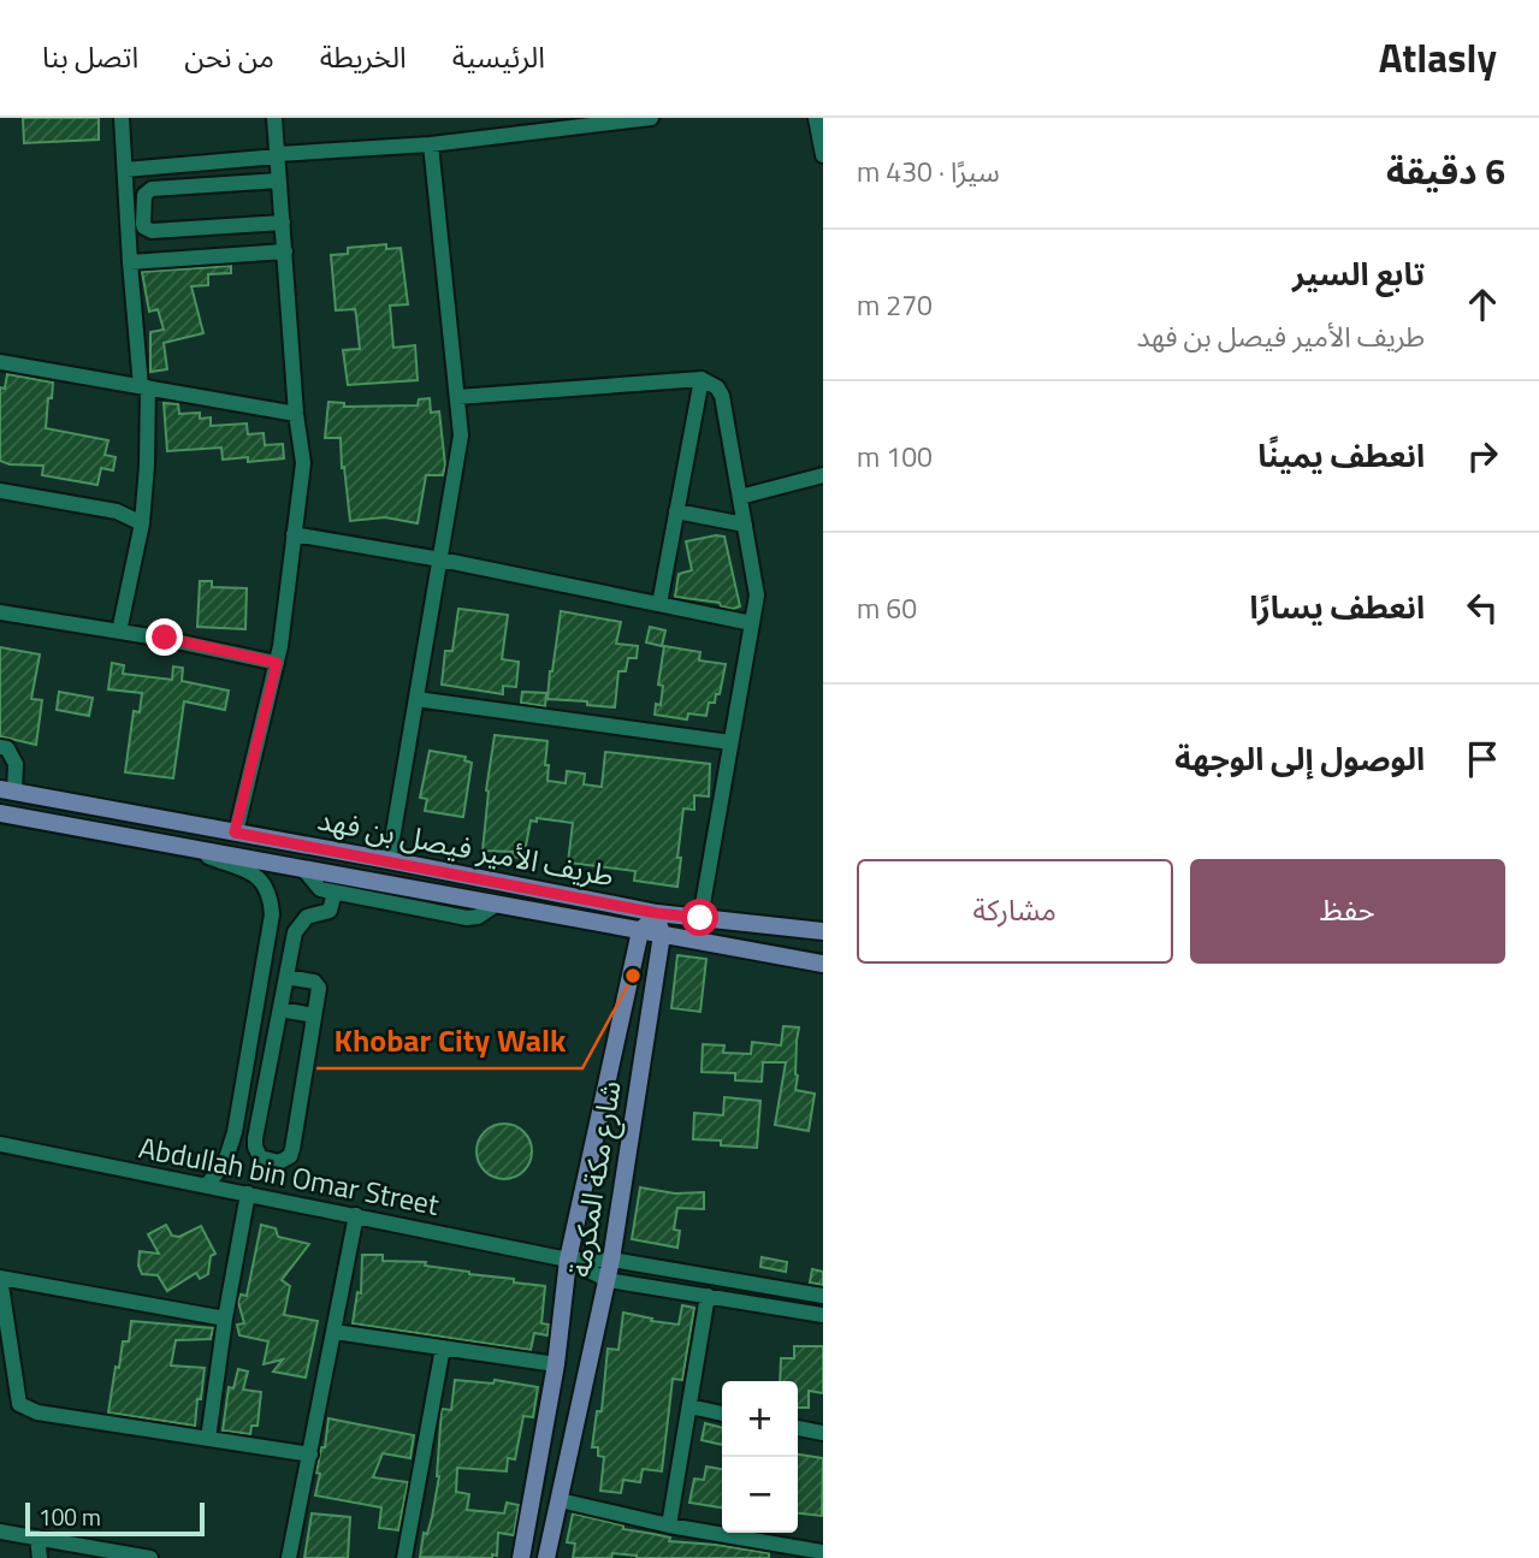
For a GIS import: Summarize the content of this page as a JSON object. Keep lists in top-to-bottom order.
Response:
{
  "streets": {
    "main road": ["طريف الأمير فيصل بن فهد", "شارع مكة المكرمة"],
    "street": ["Abdullah bin Omar Street"]
  },
  "crossings": [
    ["طريف الأمير فيصل بن فهد", "شارع مكة المكرمة"],
    ["Abdullah bin Omar Street", "شارع مكة المكرمة"]
  ],
  "places": ["Khobar City Walk"],
  "scale_bar": "100 m",
  "page": {
    "header": "Atlasly",
    "nav": [
      "الرئيسية",
      "الخريطة",
      "من نحن",
      "اتصل بنا"
    ],
    "heading": ["6 دقيقة", "سيرًا · 430 m"],
    "list": [
      ["تابع السير", "طريف الأمير فيصل بن فهد", "270 m"],
      ["انعطف يمينًا", "100 m"],
      ["انعطف يسارًا", "60 m"],
      "الوصول إلى الوجهة"
    ],
    "buttons": ["حفظ", "مشاركة"],
    "map_buttons": ["+", "−"],
    "scale": "100 m"
  }
}
